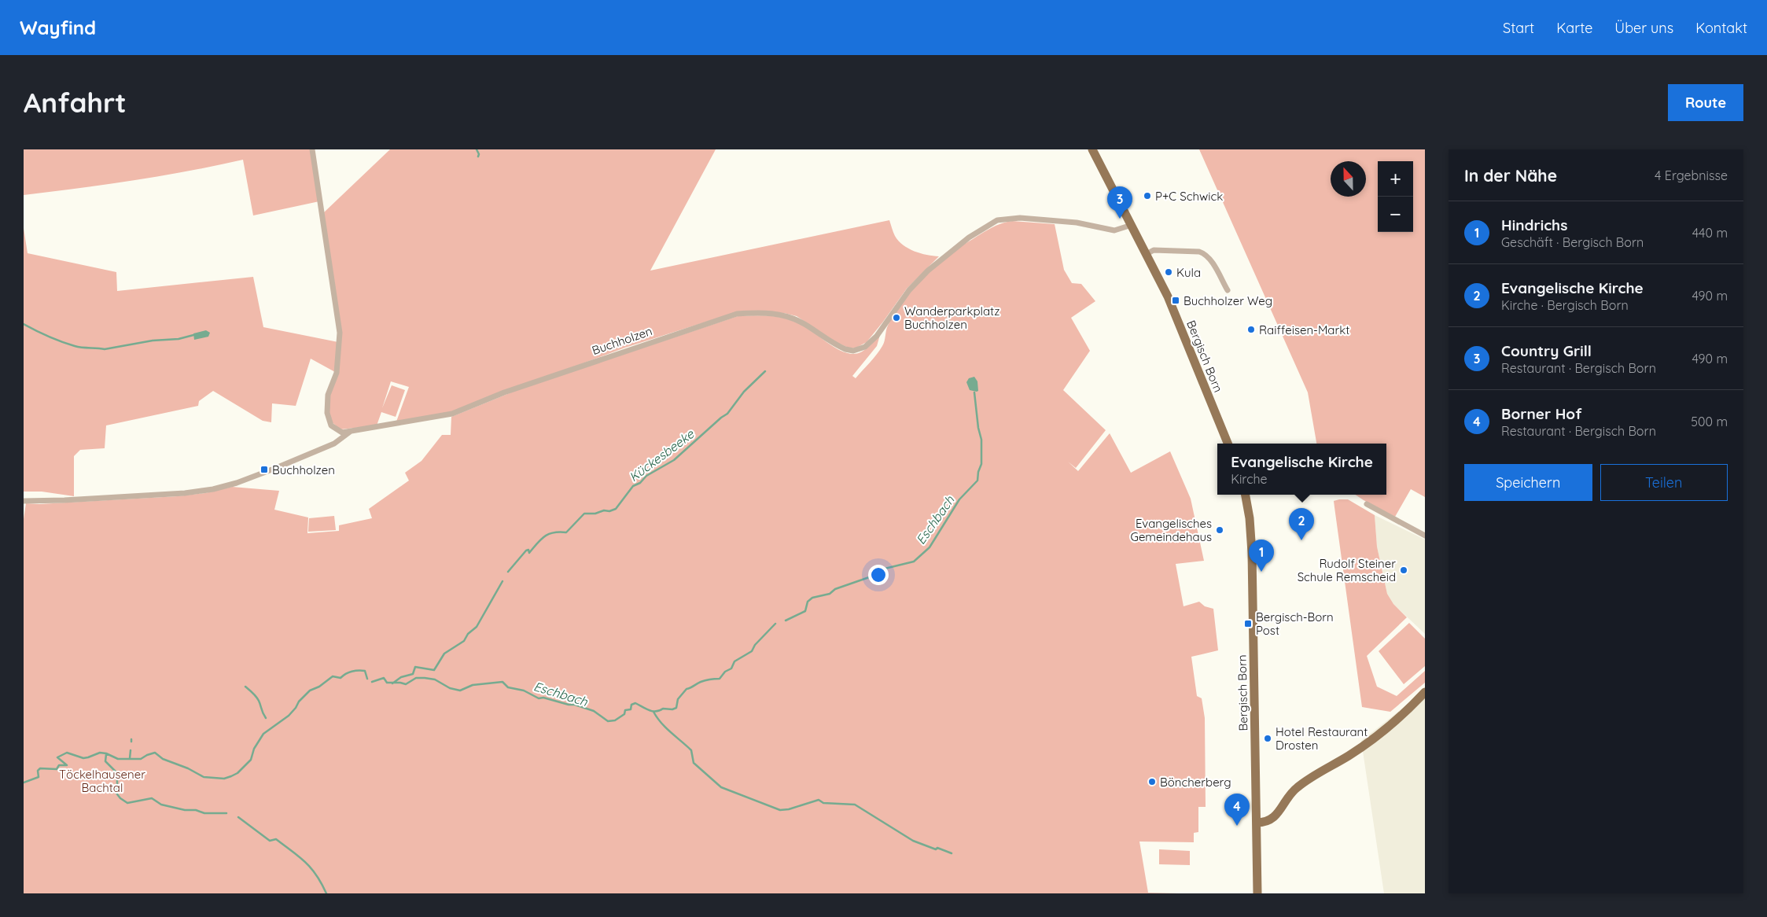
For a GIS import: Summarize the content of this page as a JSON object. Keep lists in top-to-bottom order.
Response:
{
  "streets": {
    "main road": ["Bergisch Born"],
    "street": ["Buchholzen"]
  },
  "crossings": [
    ["Buchholzen", "Bergisch Born"]
  ],
  "water": ["Kückesbeeke", "Eschbach"],
  "parks": ["Töckelhausener Bachtal"],
  "places": {
    "other": [
      "P+C Schwick",
      "Kula",
      "Wanderparkplatz Buchholzen",
      "Raiffeisen-Markt",
      "Evangelisches Gemeindehaus",
      "Rudolf Steiner Schule Remscheid",
      "Hotel Restaurant Drosten",
      "Böncherberg"
    ],
    "transit": ["Buchholzer Weg", "Buchholzen", "Bergisch-Born Post"]
  },
  "north": "top",
  "page": {
    "header": "Wayfind",
    "nav": [
      "Start",
      "Karte",
      "Über uns",
      "Kontakt"
    ],
    "buttons": [
      "Route",
      ["Speichern", "Teilen"]
    ],
    "title": "Anfahrt",
    "heading": ["In der Nähe", "4 Ergebnisse"],
    "map_buttons": ["+", "−"],
    "pins": [
      "3",
      "2",
      "1",
      "4"
    ],
    "list": [
      {
        "mark": "1",
        "name": "Hindrichs",
        "note": "Geschäft · Bergisch Born",
        "value": "440 m"
      },
      {
        "mark": "2",
        "name": "Evangelische Kirche",
        "note": "Kirche · Bergisch Born",
        "value": "490 m"
      },
      {
        "mark": "3",
        "name": "Country Grill",
        "note": "Restaurant · Bergisch Born",
        "value": "490 m"
      },
      {
        "mark": "4",
        "name": "Borner Hof",
        "note": "Restaurant · Bergisch Born",
        "value": "500 m"
      }
    ],
    "popup": ["Evangelische Kirche", "Kirche"]
  }
}
